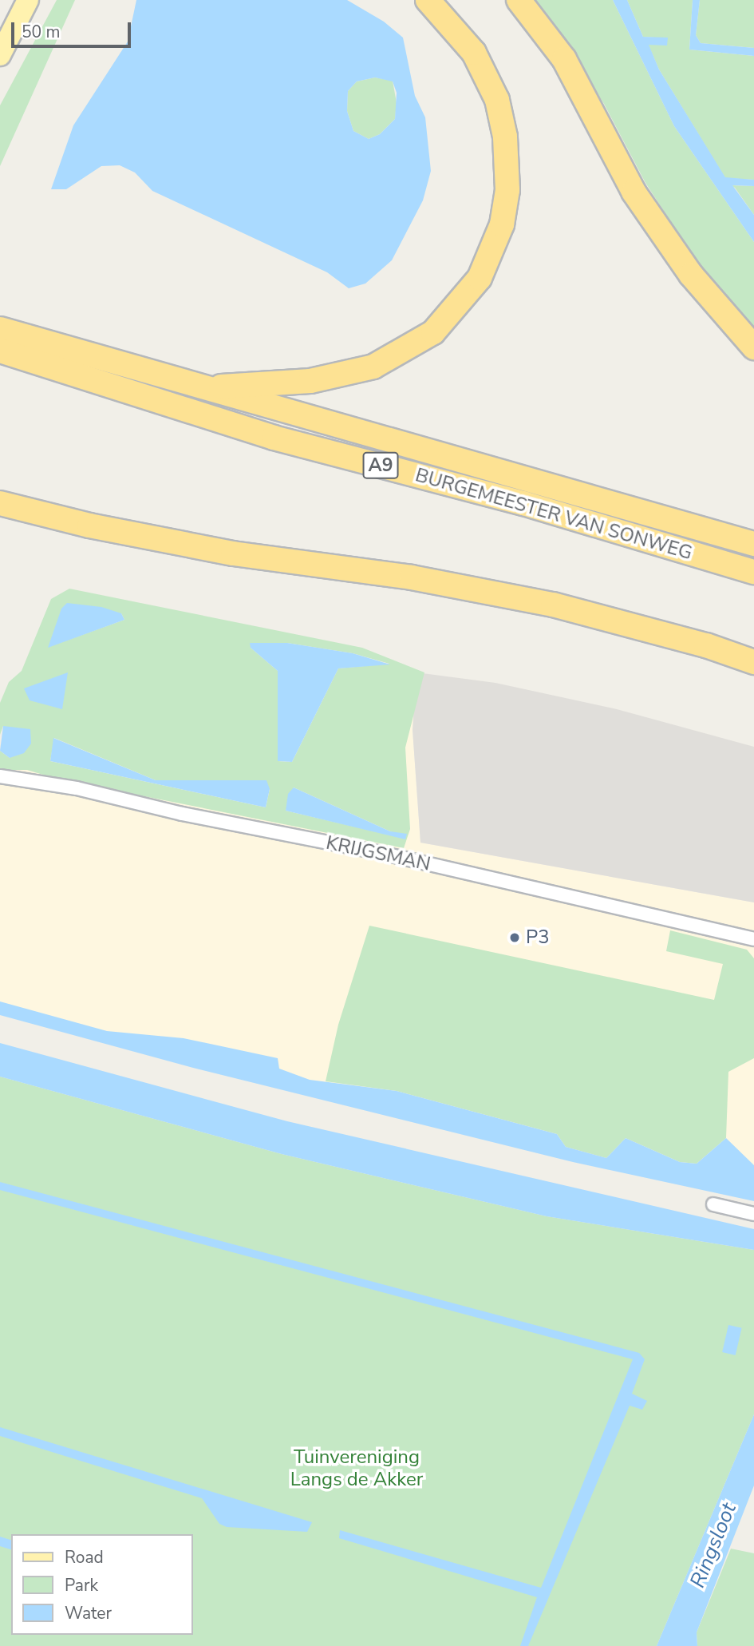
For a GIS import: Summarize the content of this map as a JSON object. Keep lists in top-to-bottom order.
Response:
{
  "streets": {
    "highway": ["A9", "BURGEMEESTER VAN SONWEG"],
    "street": ["KRIJGSMAN"]
  },
  "crossings": [
    ["A9", "BURGEMEESTER VAN SONWEG"]
  ],
  "water": ["Ringsloot"],
  "parks": ["Tuinvereniging Langs de Akker"],
  "places": ["P3"],
  "legend": ["Road", "Park", "Water"],
  "scale_bar": "50 m"
}
